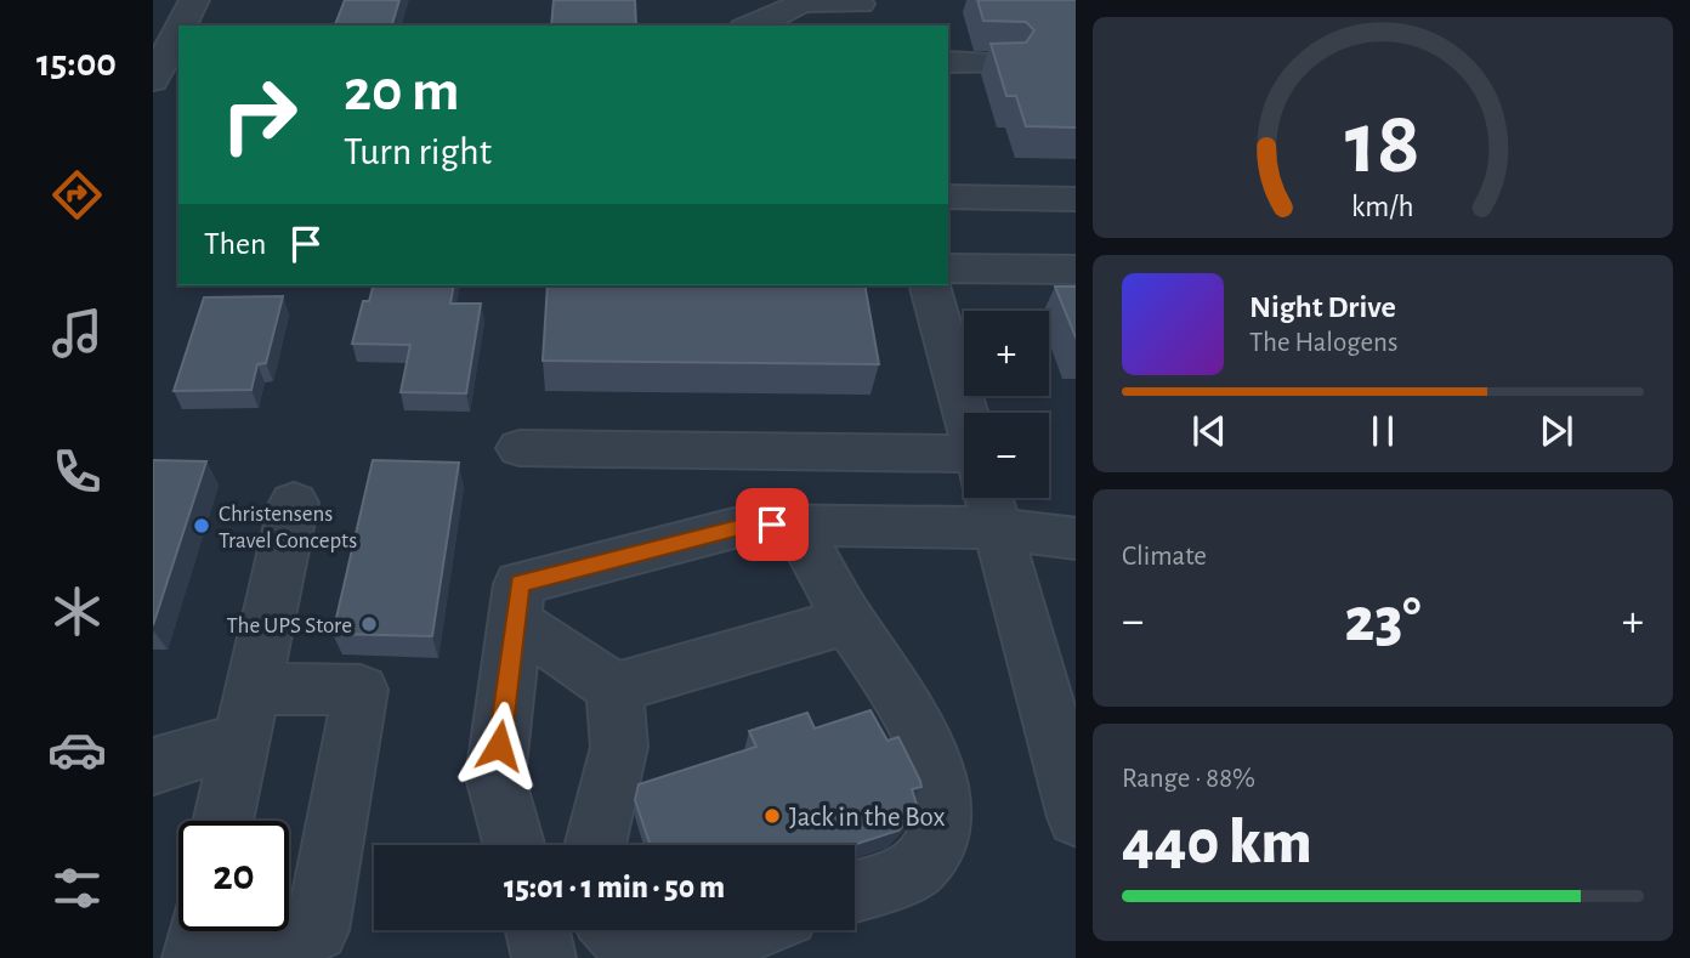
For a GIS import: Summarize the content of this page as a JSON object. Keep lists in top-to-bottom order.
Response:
{
  "places": ["Christensens Travel Concepts", "The UPS Store", "Jack in the Box"],
  "page": {
    "tabs": "15:00",
    "turn": ["20 m", "Turn right"],
    "then": "Then",
    "song": ["Night Drive", "The Halogens"],
    "map_buttons": ["+", "−"],
    "tile": [
      "Climate",
      ["Range · 88%", "440 km"]
    ],
    "heat": ["−", "23°", "+"],
    "limit": "20",
    "trip": "15:01 · 1 min · 50 m",
    "gauge": ["18", "km/h"]
  }
}
